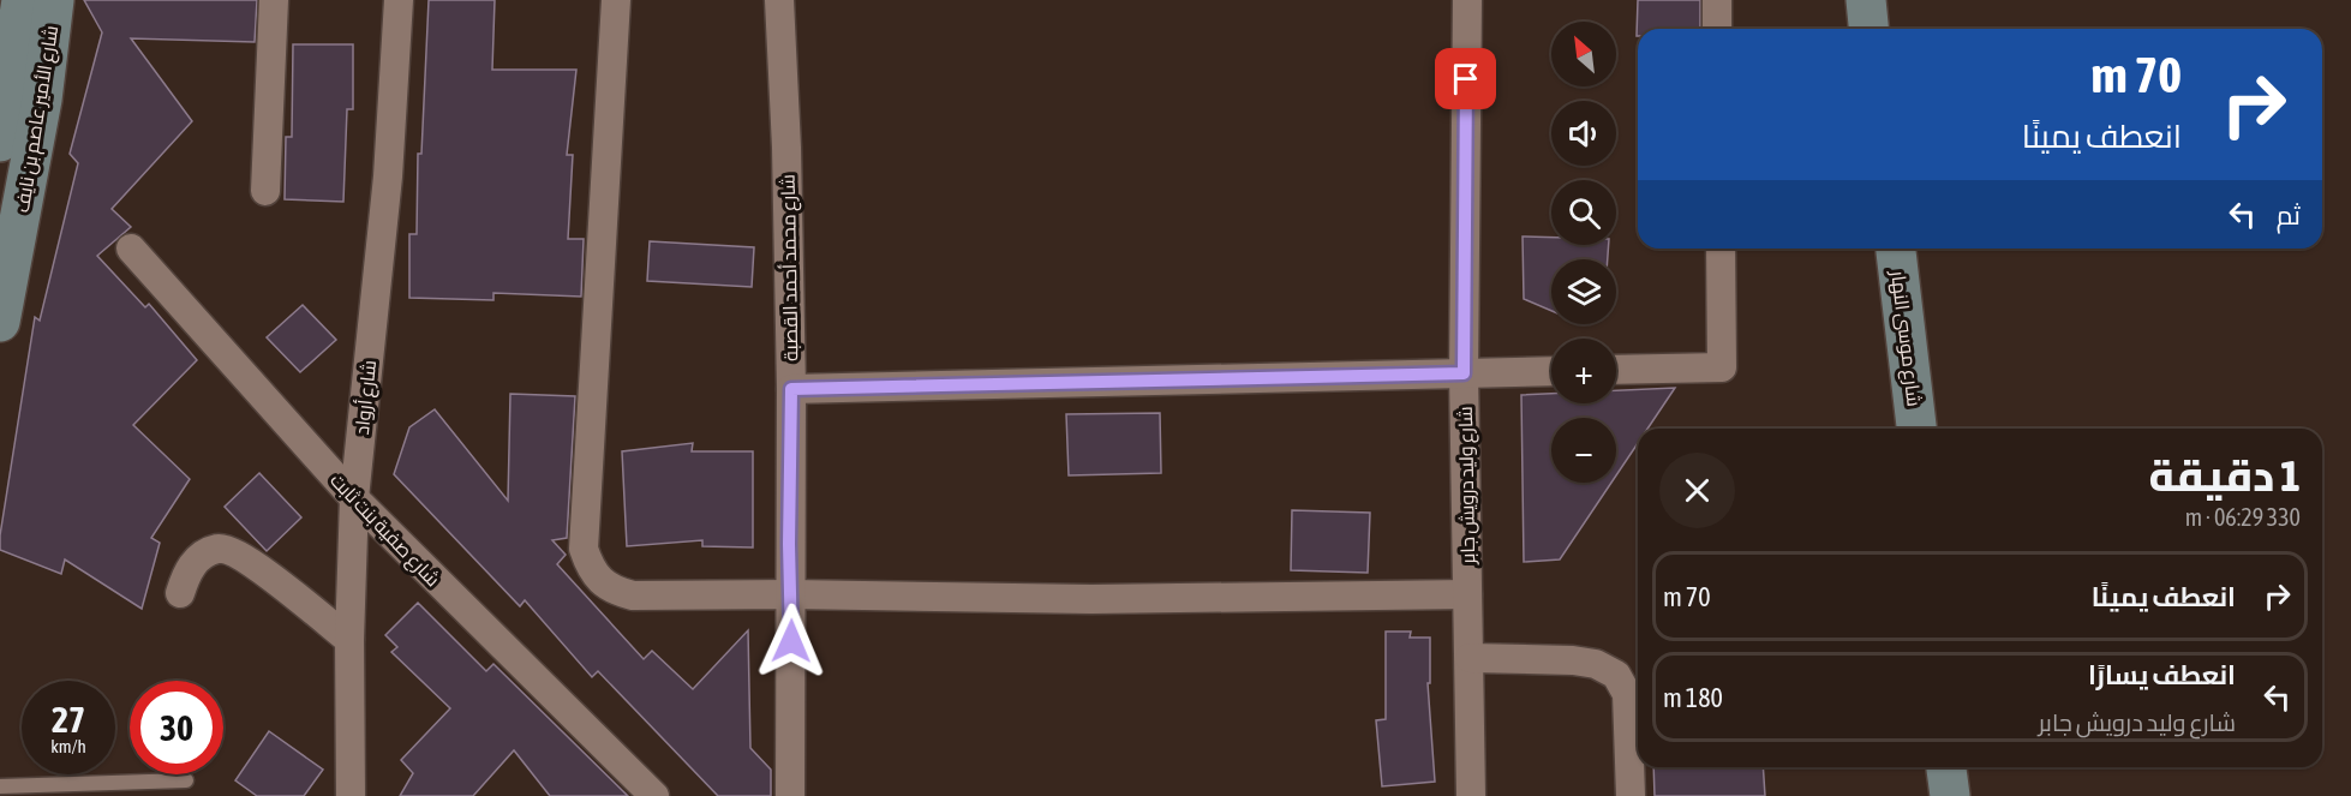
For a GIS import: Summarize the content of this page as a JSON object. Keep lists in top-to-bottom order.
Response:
{
  "streets": {
    "main road": ["شارع الأمير عاصم بن نايف", "شارع موسى النهار"],
    "street": [
      "شارع محمد أحمد القصبة",
      "شارع أرواد",
      "شارع وليد درويش جابر",
      "شارع صفية بنت ثابت"
    ]
  },
  "crossings": [
    ["شارع أرواد", "شارع صفية بنت ثابت"]
  ],
  "north": "top left",
  "page": {
    "map_buttons": ["+", "−"],
    "turn": ["70 m", "انعطف يمينًا"],
    "then": "ثم",
    "heading": ["1 دقيقة", "330 m · 06:29"],
    "list": [
      {
        "name": "انعطف يمينًا",
        "value": "70 m"
      },
      {
        "name": "انعطف يسارًا",
        "note": "شارع وليد درويش جابر",
        "value": "180 m"
      }
    ],
    "speed": "27 km/h",
    "limit": "30"
  }
}
